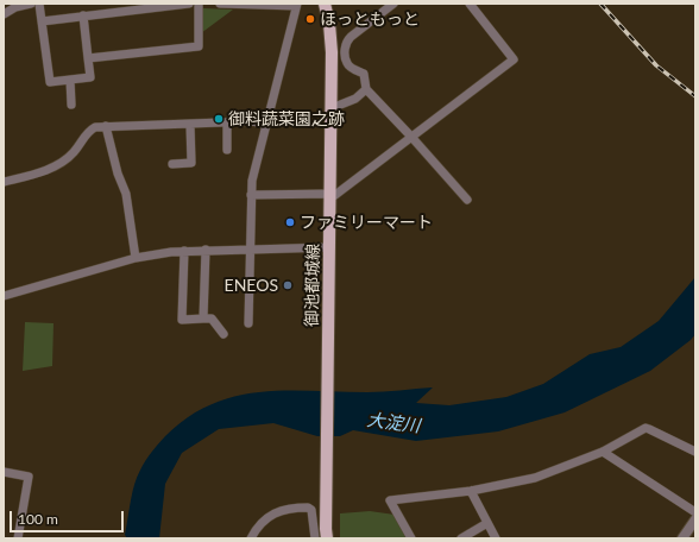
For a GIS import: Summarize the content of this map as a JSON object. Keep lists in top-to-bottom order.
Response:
{
  "streets": {
    "main road": ["御池都城線"]
  },
  "water": ["大淀川"],
  "places": [
    "ほっともっと",
    "御料蔬菜園之跡",
    "ファミリーマート",
    "ENEOS"
  ],
  "scale_bar": "100 m"
}
